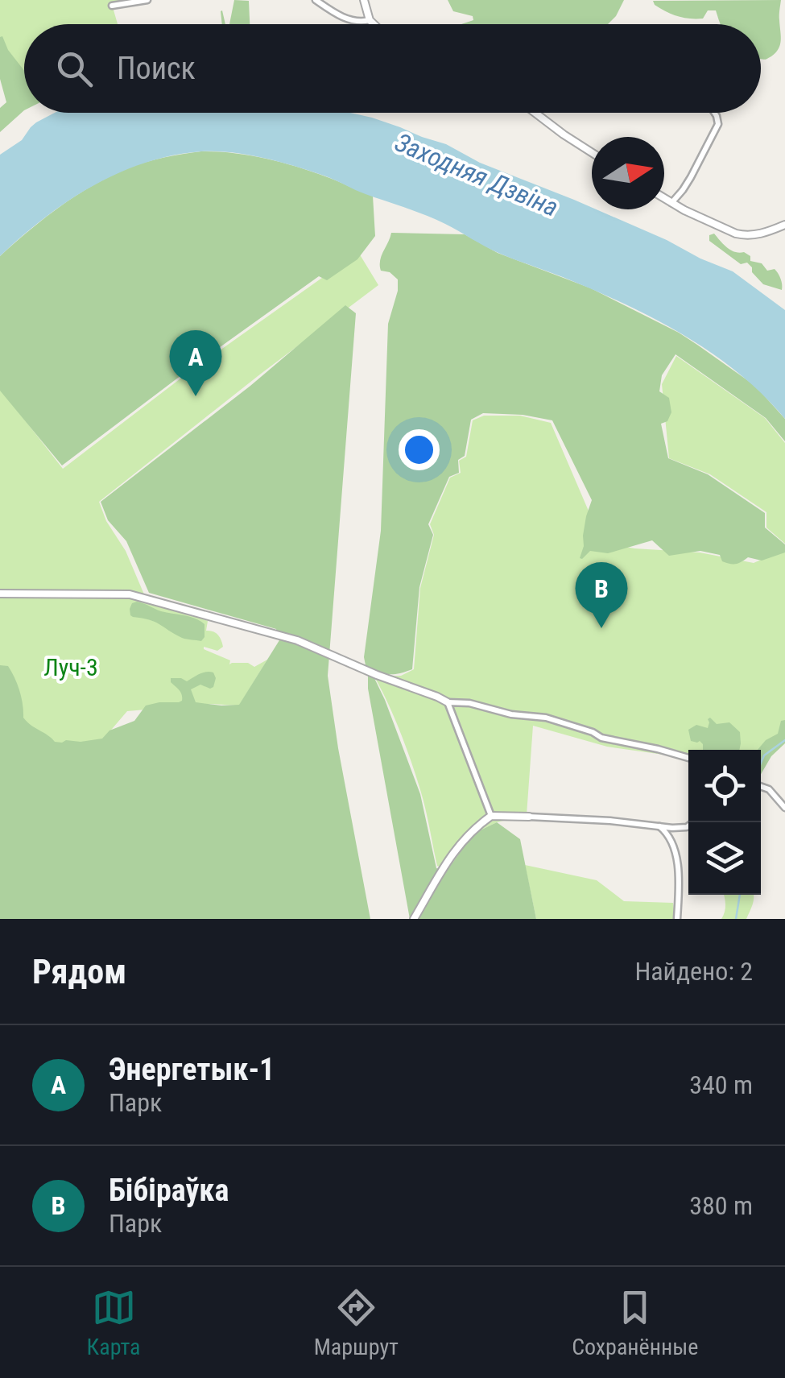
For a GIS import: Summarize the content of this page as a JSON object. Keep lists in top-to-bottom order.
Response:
{
  "water": ["Заходняя Дзвіна"],
  "parks": ["Луч-3"],
  "north": "right",
  "page": {
    "search": "Поиск",
    "pins": ["A", "B"],
    "heading": ["Рядом", "Найдено: 2"],
    "list": [
      {
        "mark": "A",
        "name": "Энергетык-1",
        "note": "Парк",
        "value": "340 m"
      },
      {
        "mark": "B",
        "name": "Бібіраўка",
        "note": "Парк",
        "value": "380 m"
      }
    ],
    "nav": ["Карта", "Маршрут", "Сохранённые"]
  }
}
